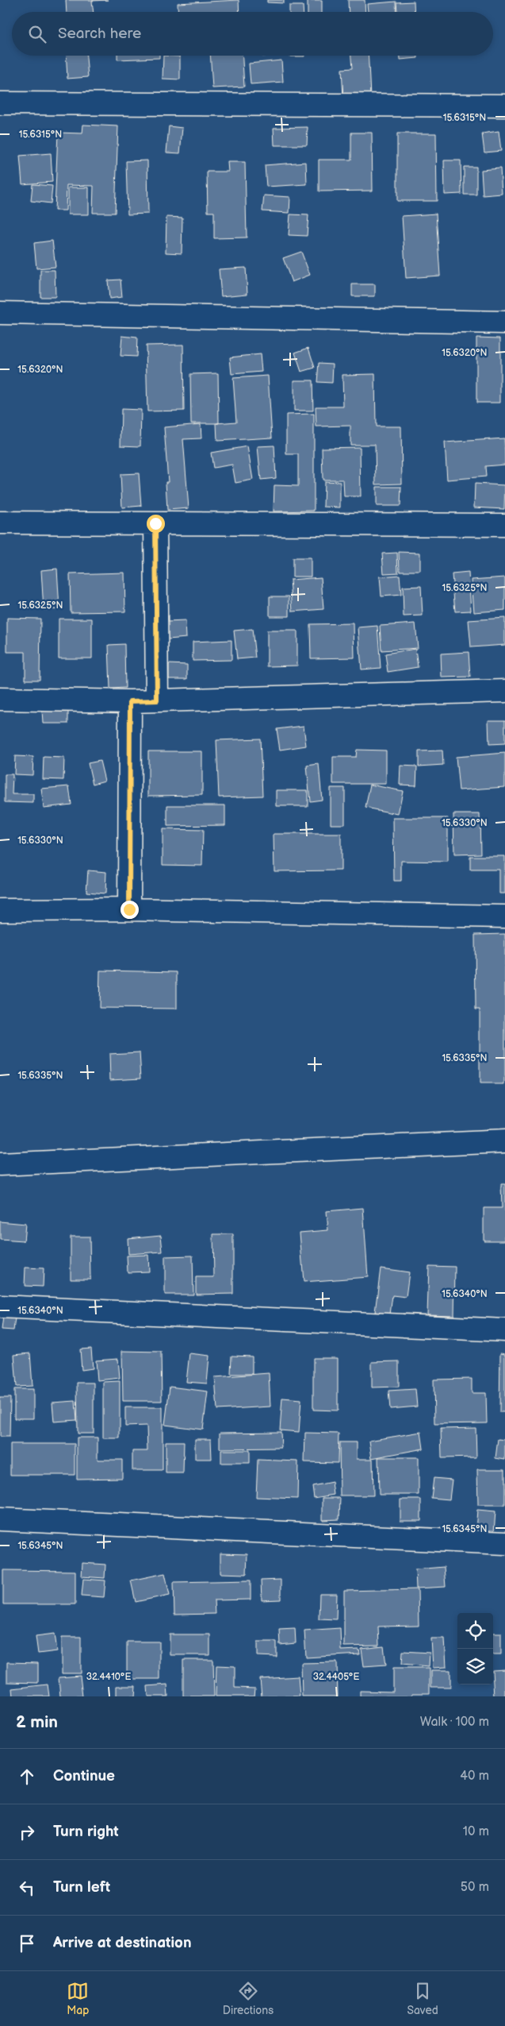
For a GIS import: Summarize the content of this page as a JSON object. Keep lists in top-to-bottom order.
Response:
{
  "page": {
    "search": "Search here",
    "heading": ["2 min", "Walk · 100 m"],
    "list": [
      ["Continue", "40 m"],
      ["Turn right", "10 m"],
      ["Turn left", "50 m"],
      "Arrive at destination"
    ],
    "nav": ["Map", "Directions", "Saved"]
  },
  "coordinates": [
    "15.6315°N",
    "15.6320°N",
    "15.6325°N",
    "15.6330°N",
    "15.6335°N",
    "15.6340°N",
    "15.6345°N",
    "32.4410°E",
    "32.4405°E"
  ]
}
